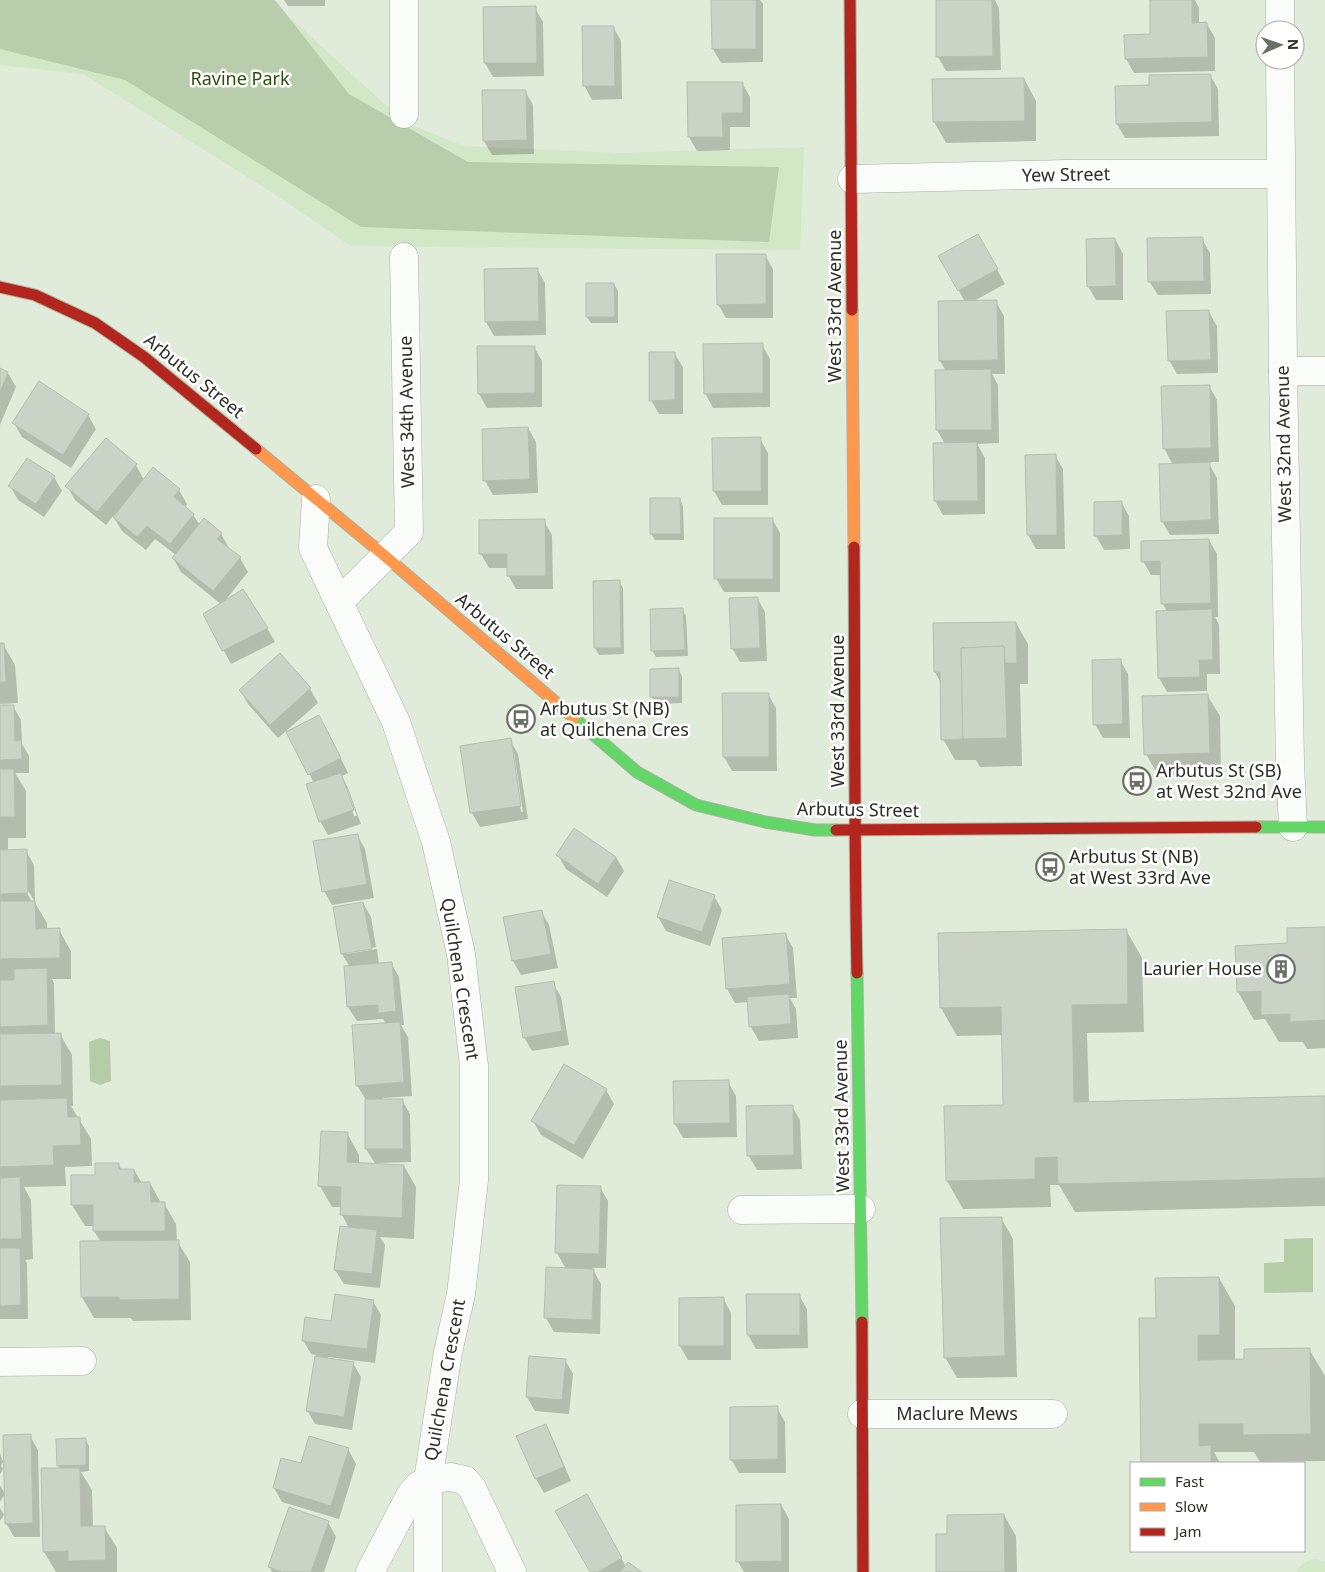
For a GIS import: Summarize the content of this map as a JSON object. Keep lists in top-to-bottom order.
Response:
{
  "streets": {
    "street": [
      "Yew Street",
      "West 33rd Avenue",
      "Arbutus Street",
      "West 34th Avenue",
      "West 32nd Avenue",
      "Quilchena Crescent",
      "Maclure Mews"
    ]
  },
  "crossings": [
    ["Yew Street", "West 33rd Avenue"],
    ["Yew Street", "West 32nd Avenue"],
    ["West 33rd Avenue", "Arbutus Street"],
    ["West 33rd Avenue", "Maclure Mews"],
    ["Arbutus Street", "West 34th Avenue"],
    ["Arbutus Street", "West 32nd Avenue"],
    ["Arbutus Street", "Quilchena Crescent"],
    ["West 34th Avenue", "Quilchena Crescent"]
  ],
  "parks": ["Ravine Park"],
  "places": {
    "bus stop": ["Arbutus St (NB) at Quilchena Cres", "Arbutus St (SB) at West 32nd Ave", "Arbutus St (NB) at West 33rd Ave"],
    "building": ["Laurier House"]
  },
  "legend": ["Fast", "Slow", "Jam"],
  "north": "right"
}
